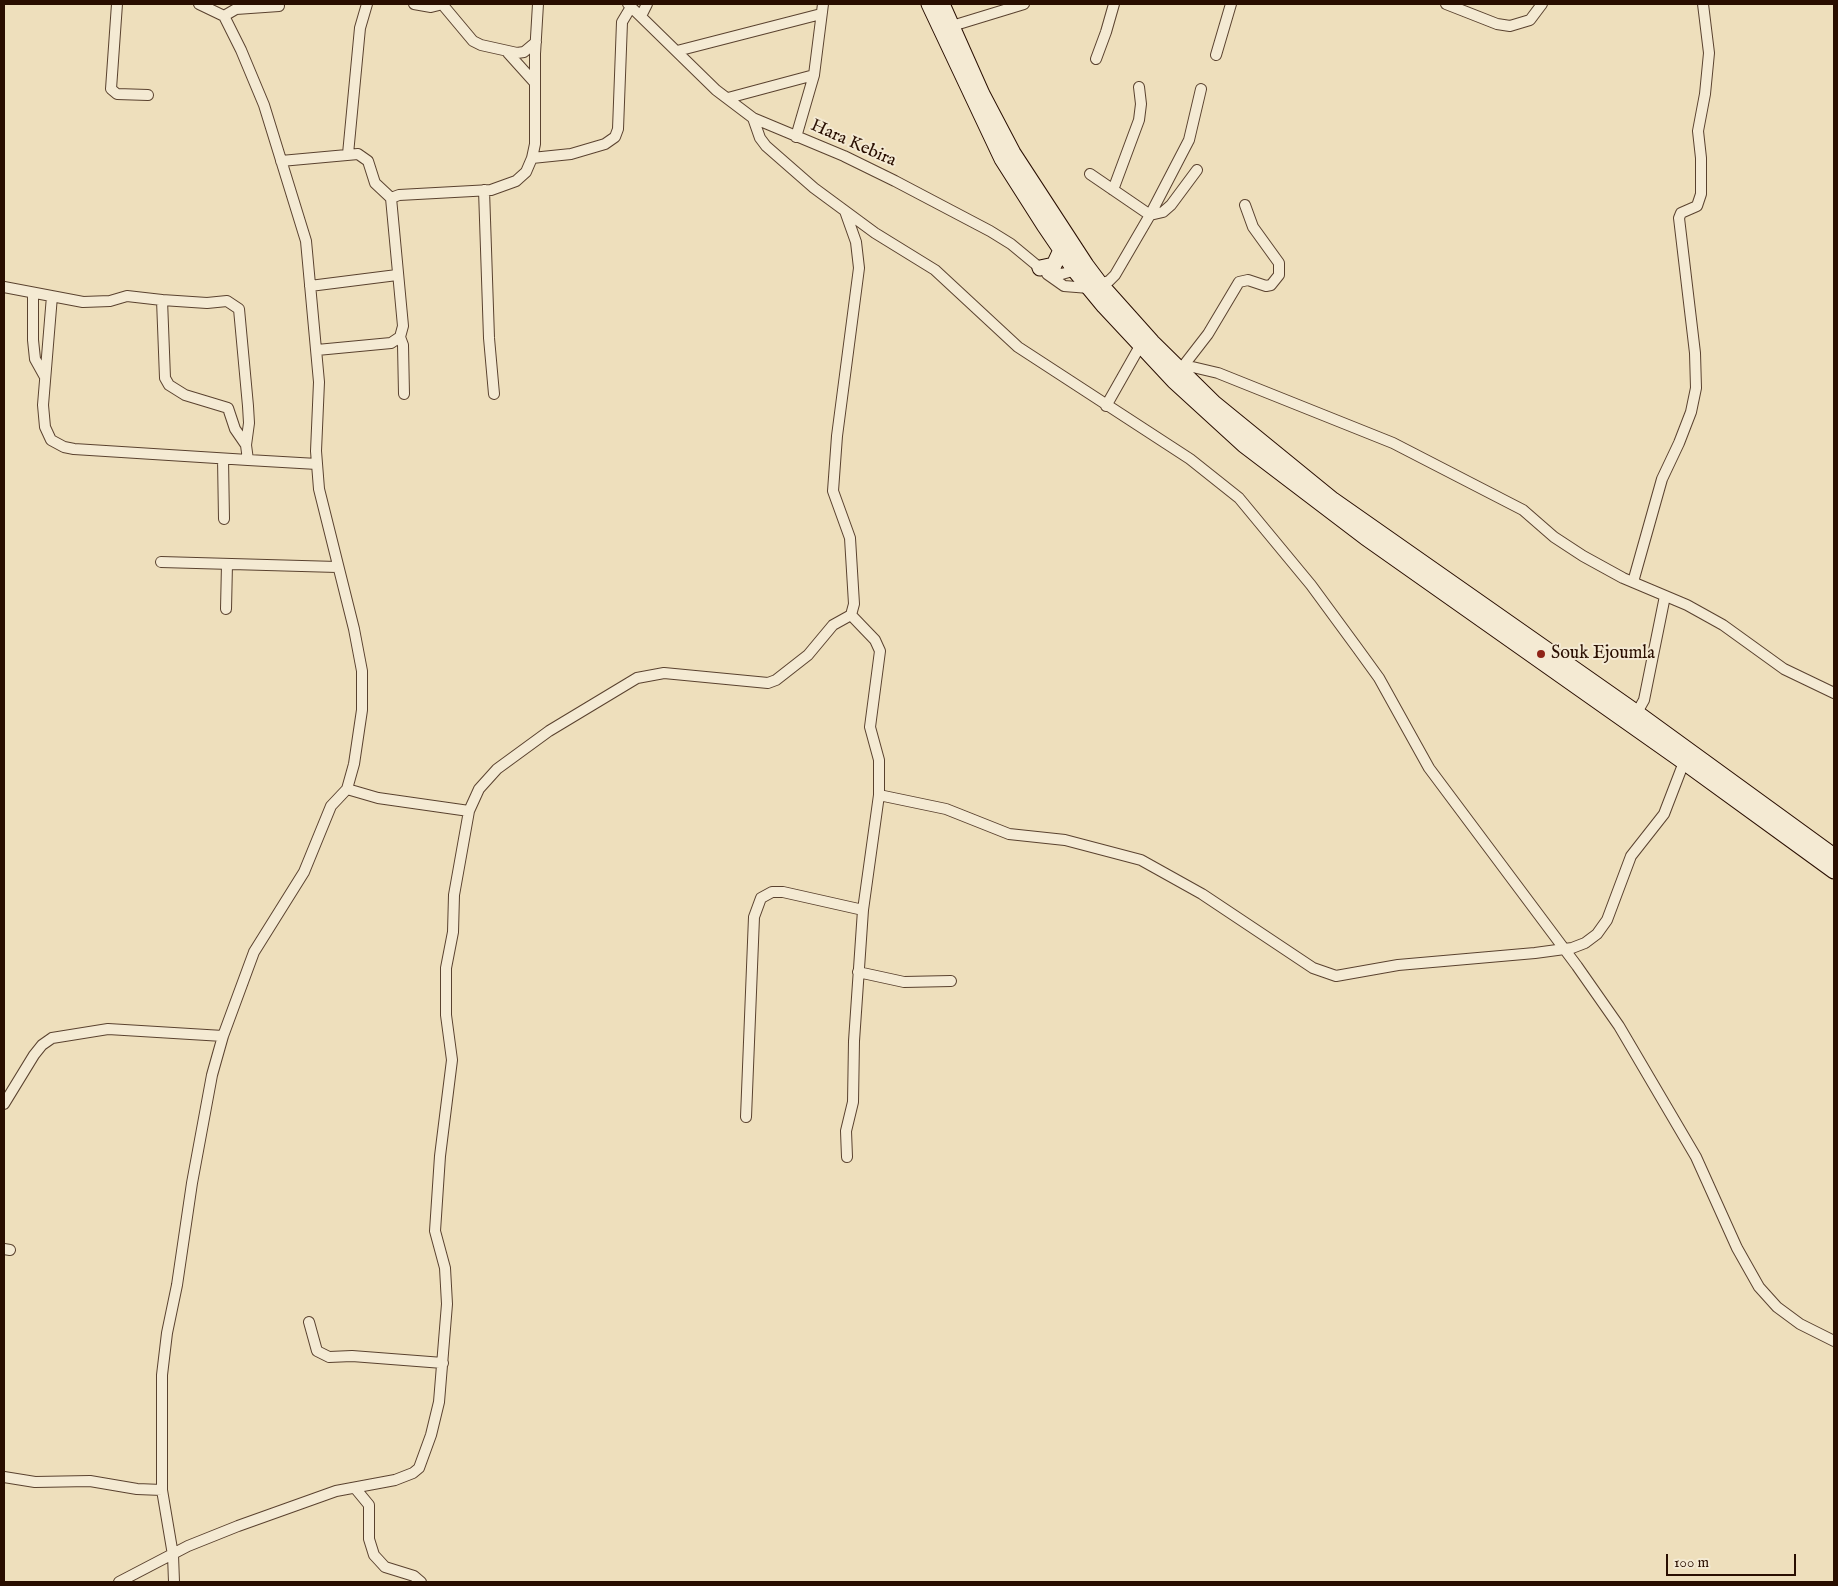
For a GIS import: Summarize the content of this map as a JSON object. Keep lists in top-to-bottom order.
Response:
{
  "streets": {
    "street": ["Hara Kebira"]
  },
  "places": ["Souk Ejoumla"],
  "scale_bar": "100 m"
}
